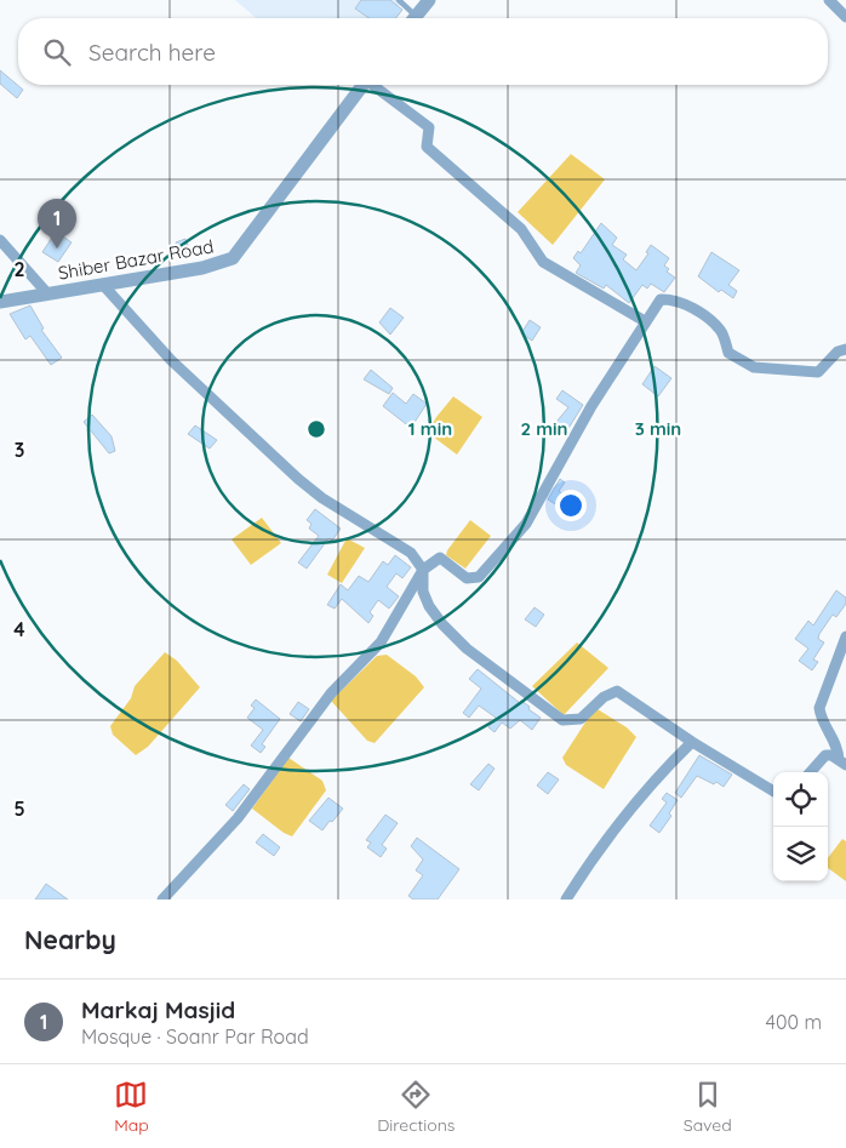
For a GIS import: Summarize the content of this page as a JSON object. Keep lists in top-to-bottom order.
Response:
{
  "streets": {
    "street": ["Shiber Bazar Road"]
  },
  "page": {
    "search": "Search here",
    "pins": "1",
    "heading": "Nearby",
    "list": [
      {
        "mark": "1",
        "name": "Markaj Masjid",
        "note": "Mosque · Soanr Par Road",
        "value": "400 m"
      }
    ],
    "nav": ["Map", "Directions", "Saved"]
  },
  "grid": {
    "rows": [
      "2",
      "3",
      "4",
      "5"
    ]
  },
  "rings": ["1 min", "2 min", "3 min"]
}
